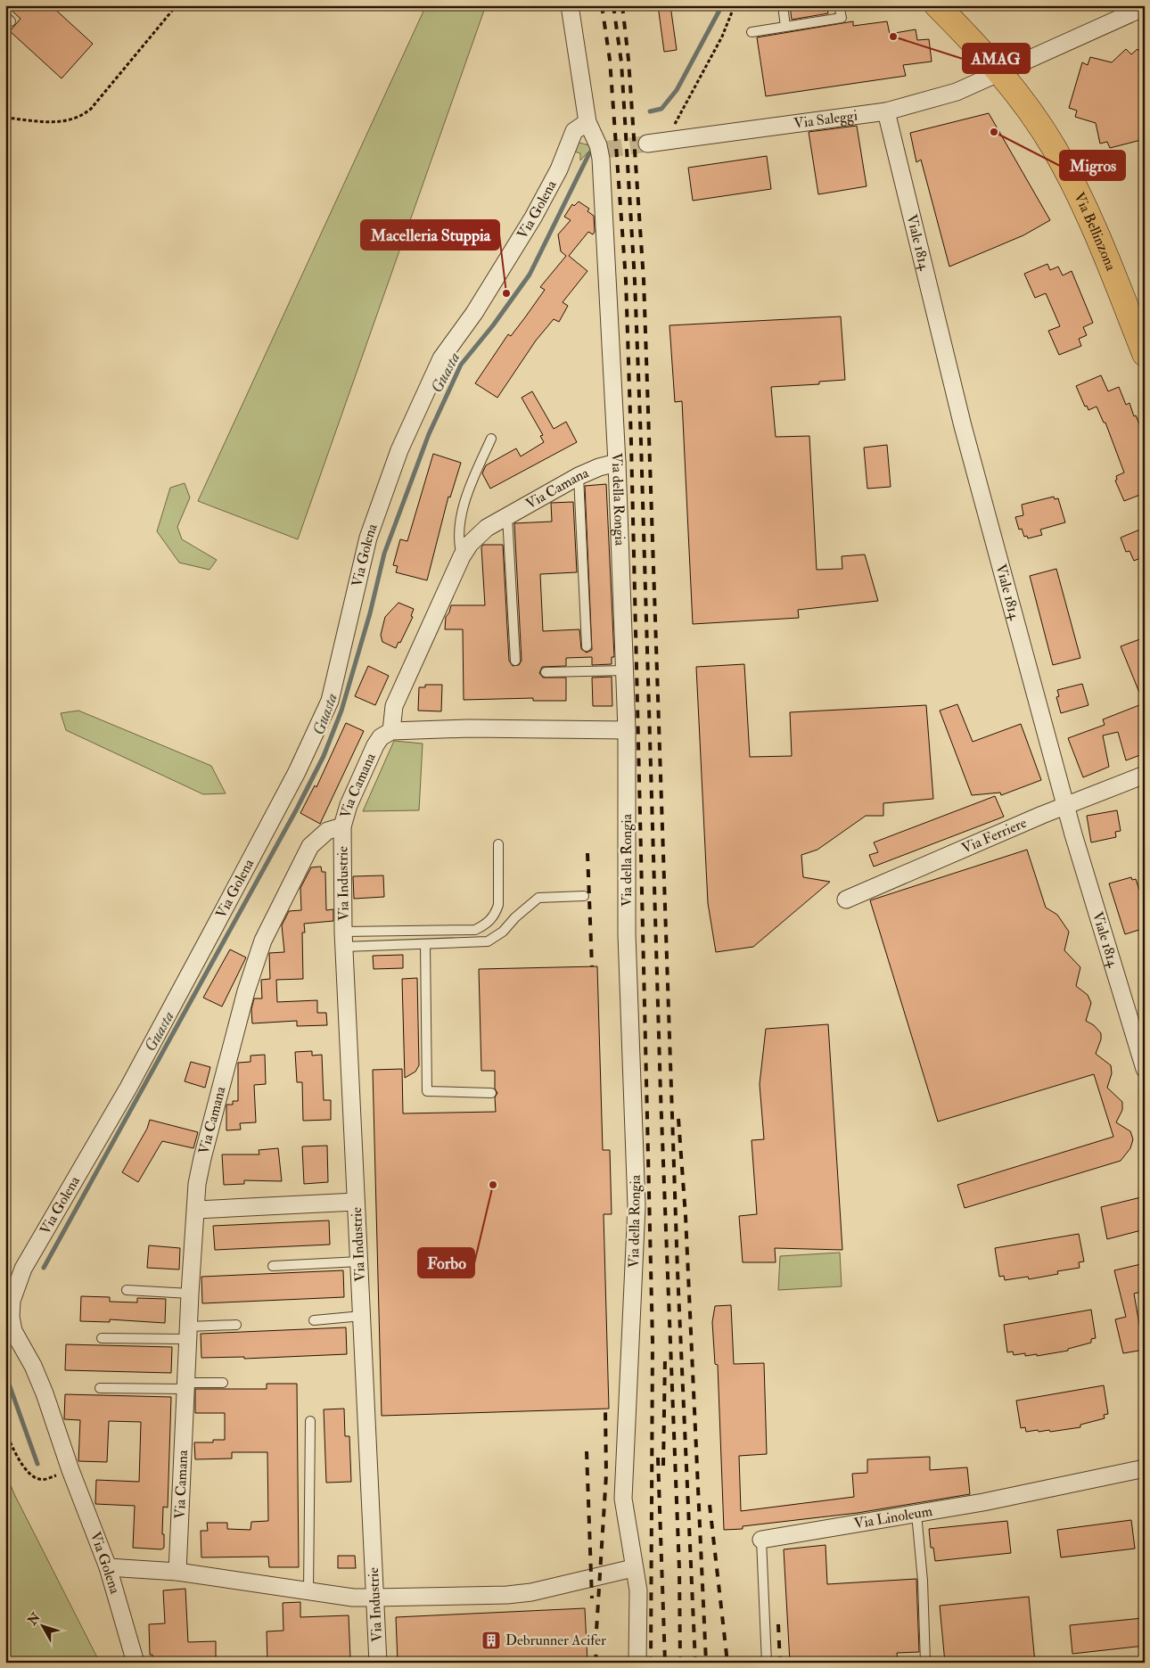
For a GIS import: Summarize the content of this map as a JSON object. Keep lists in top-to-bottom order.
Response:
{
  "streets": {
    "main road": ["Via Bellinzona"],
    "street": [
      "Via Saleggi",
      "Via Golena",
      "Viale 1814",
      "Via Camana",
      "Via della Rongia",
      "Via Ferriere",
      "Via Industrie",
      "Via Linoleum"
    ]
  },
  "crossings": [
    ["Via Saleggi", "Via Bellinzona"],
    ["Via Saleggi", "Viale 1814"],
    ["Via Golena", "Via della Rongia"],
    ["Viale 1814", "Via Ferriere"],
    ["Via Camana", "Via della Rongia"],
    ["Via Camana", "Via Industrie"]
  ],
  "water": ["Guasta"],
  "places": {
    "other": [
      "AMAG",
      "Migros",
      "Macelleria Stuppia",
      "Forbo"
    ],
    "building": ["Debrunner Acifer"]
  },
  "north": "top left"
}
